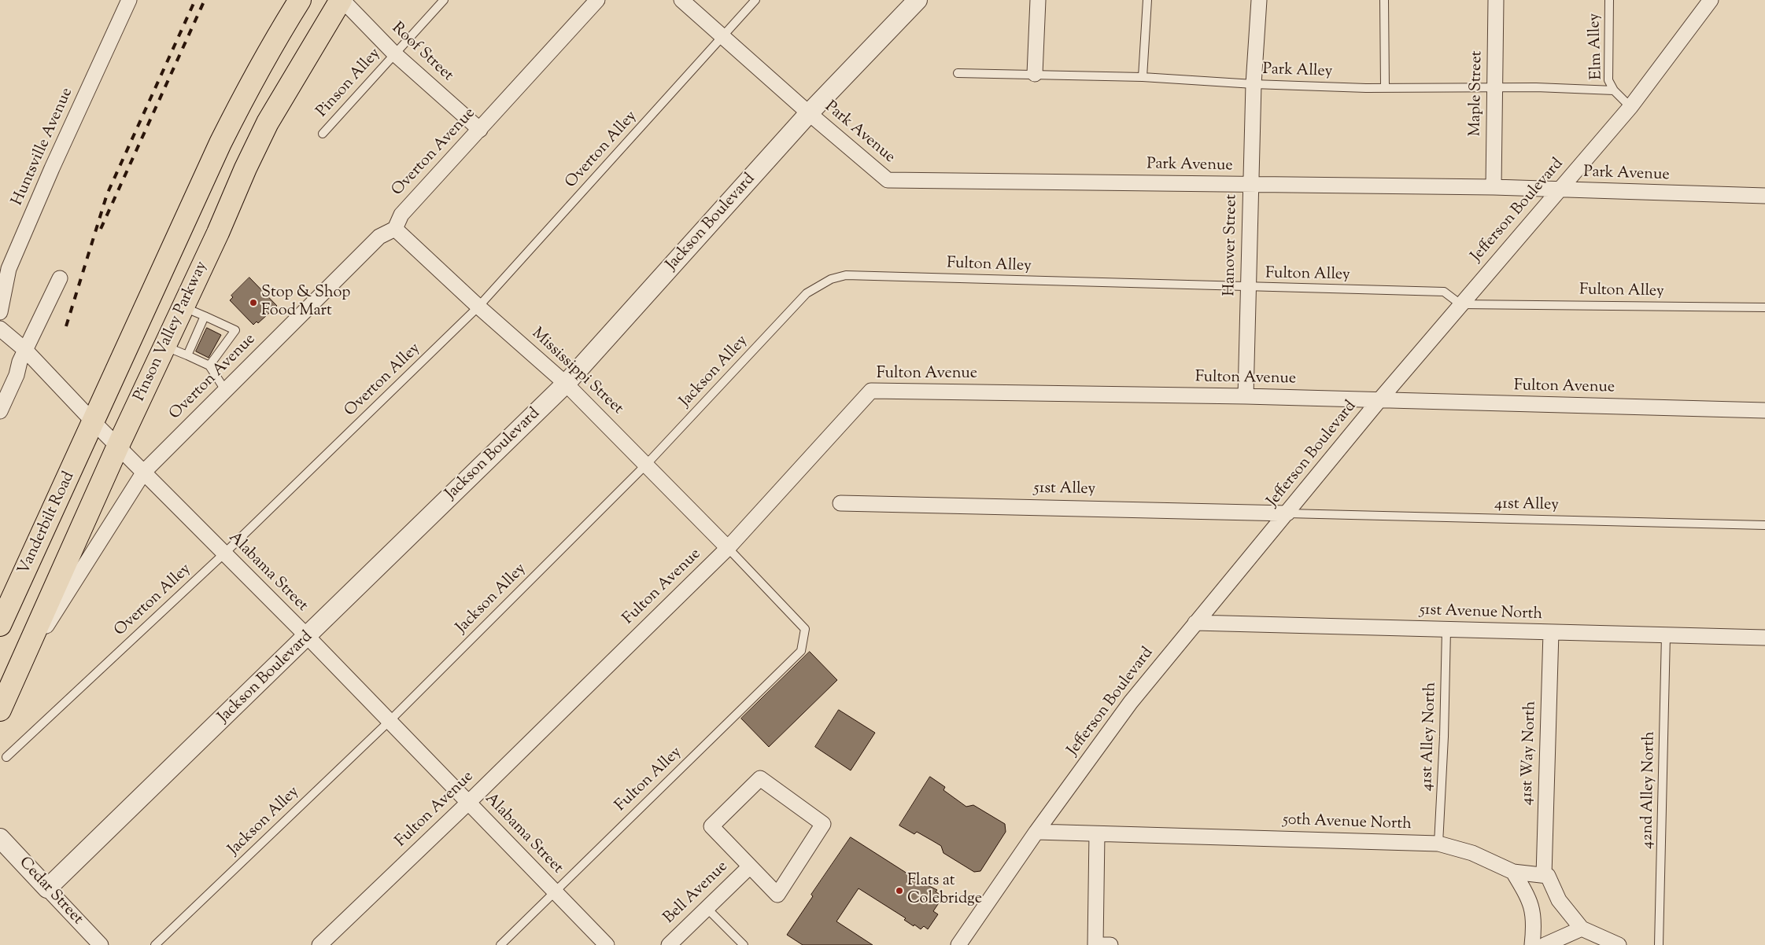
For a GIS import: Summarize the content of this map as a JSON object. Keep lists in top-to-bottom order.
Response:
{
  "streets": {
    "main road": ["Pinson Valley Parkway", "Vanderbilt Road"],
    "street": [
      "Roof Street",
      "Maple Street",
      "Park Avenue",
      "Huntsville Avenue",
      "Overton Avenue",
      "Jefferson Boulevard",
      "Jackson Boulevard",
      "Hanover Street",
      "Mississippi Street",
      "Fulton Avenue",
      "51st Alley",
      "Alabama Street",
      "51st Avenue North",
      "41st Way North",
      "50th Avenue North",
      "Cedar Street",
      "Bell Avenue"
    ],
    "lane": [
      "Elm Alley",
      "Park Alley",
      "Pinson Alley",
      "Overton Alley",
      "Fulton Alley",
      "Jackson Alley",
      "41st Alley",
      "41st Alley North",
      "42nd Alley North"
    ]
  },
  "crossings": [
    ["Elm Alley", "Park Alley"],
    ["Roof Street", "Pinson Alley"],
    ["Roof Street", "Overton Avenue"],
    ["Roof Street", "Pinson Valley Parkway"],
    ["Park Alley", "Maple Street"],
    ["Park Alley", "Hanover Street"],
    ["Maple Street", "Park Avenue"],
    ["Park Avenue", "Overton Alley"],
    ["Park Avenue", "Jefferson Boulevard"],
    ["Park Avenue", "Jackson Boulevard"],
    ["Park Avenue", "Hanover Street"],
    ["Overton Alley", "Mississippi Street"],
    ["Overton Alley", "Alabama Street"],
    ["Overton Avenue", "Pinson Valley Parkway"],
    ["Overton Avenue", "Mississippi Street"],
    ["Overton Avenue", "Alabama Street"],
    ["Jefferson Boulevard", "Fulton Alley"],
    ["Jefferson Boulevard", "Fulton Avenue"],
    ["Jefferson Boulevard", "51st Alley"],
    ["Jefferson Boulevard", "41st Alley"],
    ["Jefferson Boulevard", "51st Avenue North"],
    ["Jefferson Boulevard", "50th Avenue North"],
    ["Jackson Boulevard", "Mississippi Street"],
    ["Jackson Boulevard", "Alabama Street"],
    ["Jackson Boulevard", "Cedar Street"],
    ["Hanover Street", "Fulton Alley"],
    ["Hanover Street", "Fulton Avenue"],
    ["Fulton Alley", "Mississippi Street"],
    ["Fulton Alley", "Jackson Alley"],
    ["Fulton Alley", "Fulton Avenue"],
    ["Fulton Alley", "Alabama Street"],
    ["Pinson Valley Parkway", "Vanderbilt Road"],
    ["Pinson Valley Parkway", "Alabama Street"],
    ["Mississippi Street", "Jackson Alley"],
    ["Mississippi Street", "Fulton Avenue"],
    ["Jackson Alley", "Alabama Street"],
    ["Fulton Avenue", "Alabama Street"],
    ["51st Alley", "41st Alley"],
    ["Vanderbilt Road", "Alabama Street"],
    ["51st Avenue North", "41st Alley North"],
    ["51st Avenue North", "41st Way North"],
    ["51st Avenue North", "42nd Alley North"],
    ["41st Alley North", "50th Avenue North"],
    ["41st Way North", "50th Avenue North"]
  ],
  "places": ["Stop & Shop Food Mart", "Flats at Colebridge"]
}
